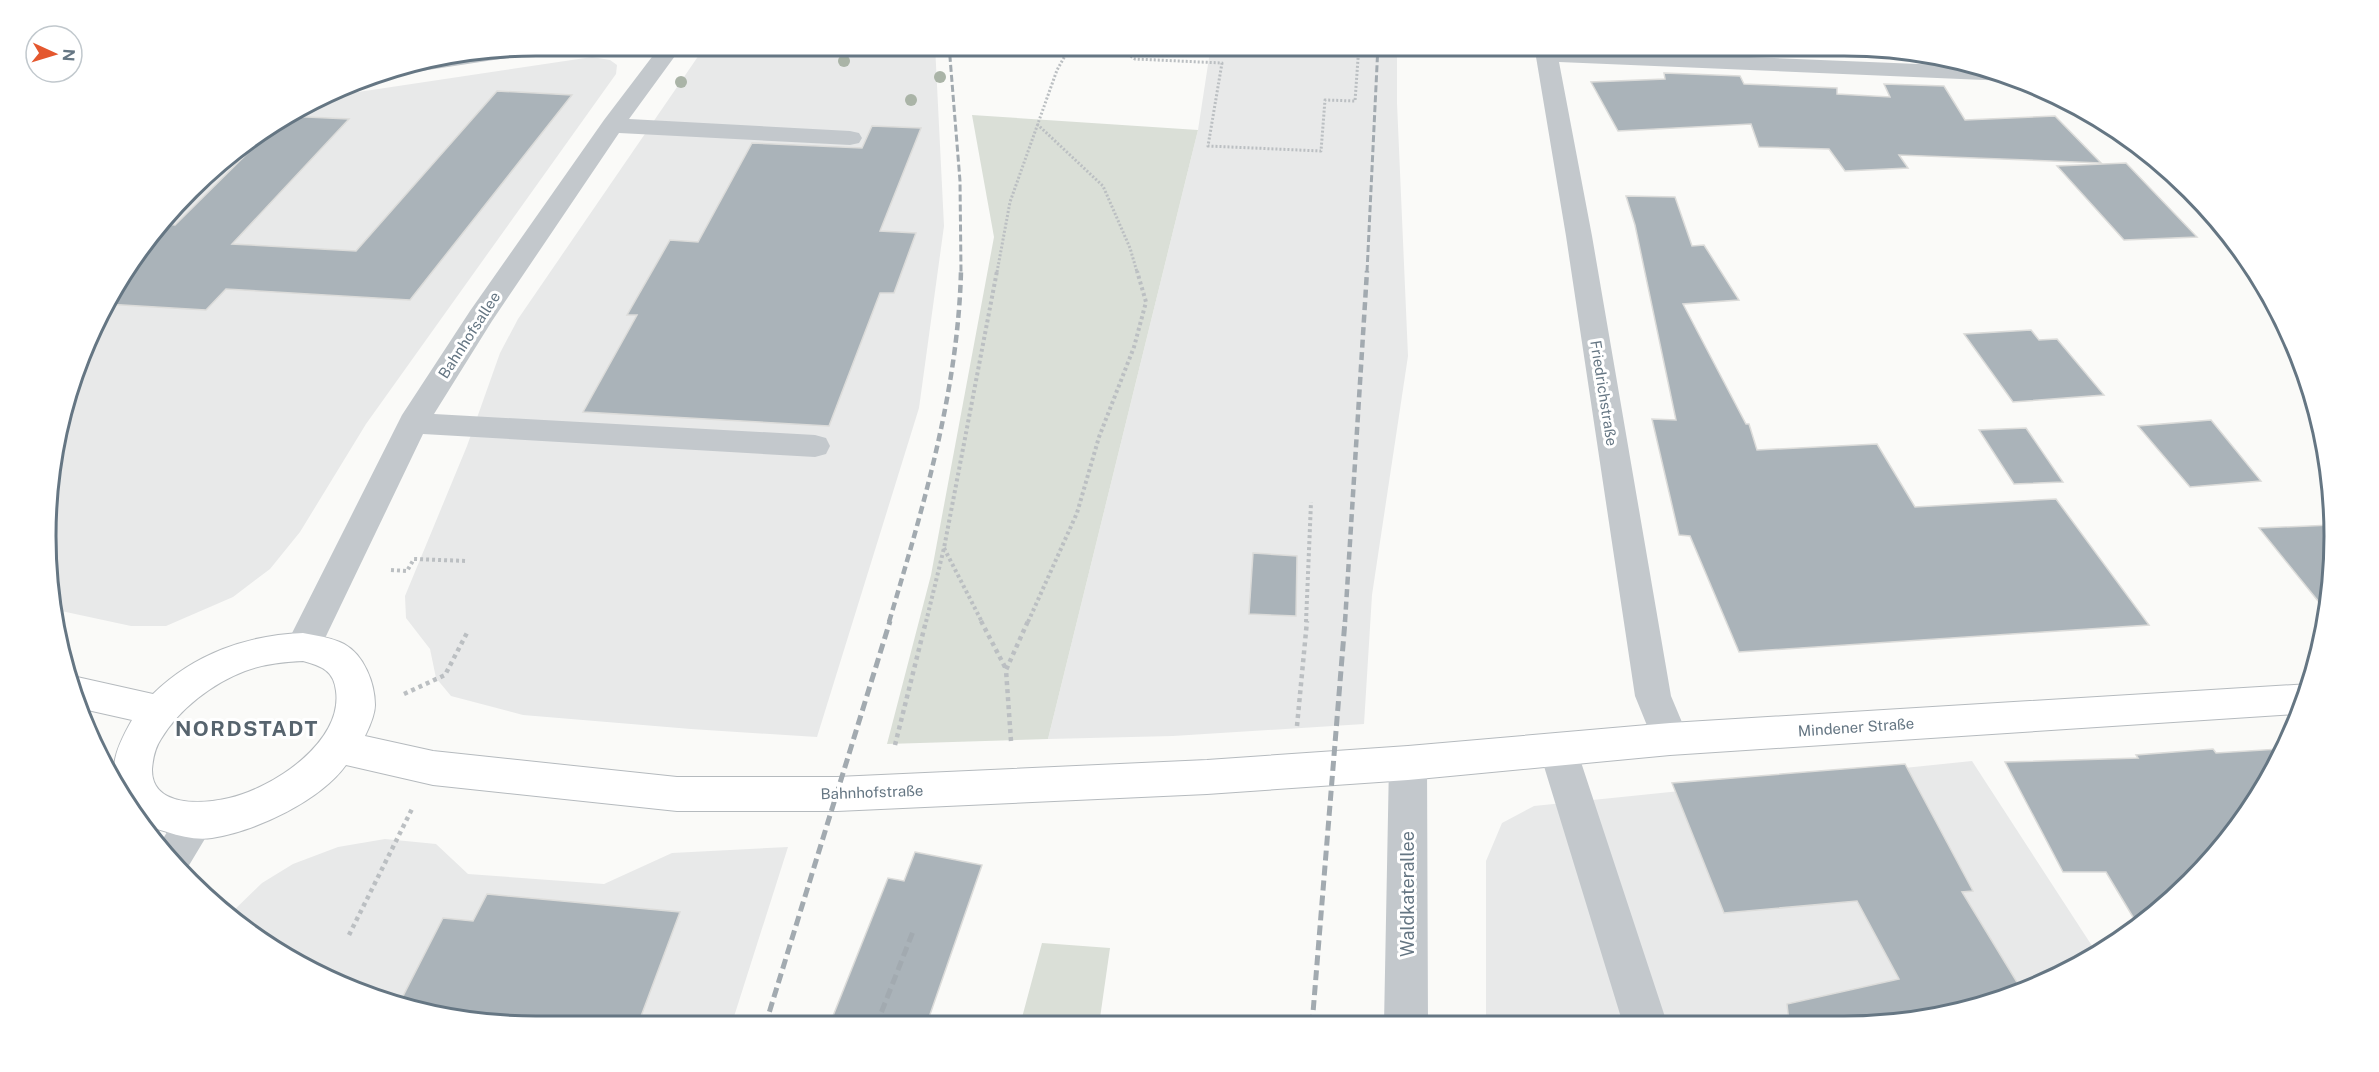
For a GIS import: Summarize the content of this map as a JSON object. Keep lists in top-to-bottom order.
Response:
{
  "streets": {
    "main road": ["Mindener Straße", "Bahnhofstraße"],
    "street": ["Bahnhofsallee", "Friedrichstraße", "Waldkaterallee"]
  },
  "crossings": [
    ["Bahnhofsallee", "Bahnhofstraße"],
    ["Friedrichstraße", "Mindener Straße"],
    ["Mindener Straße", "Bahnhofstraße"],
    ["Mindener Straße", "Waldkaterallee"],
    ["Bahnhofstraße", "Waldkaterallee"]
  ],
  "districts": ["NORDSTADT"],
  "north": "right"
}
